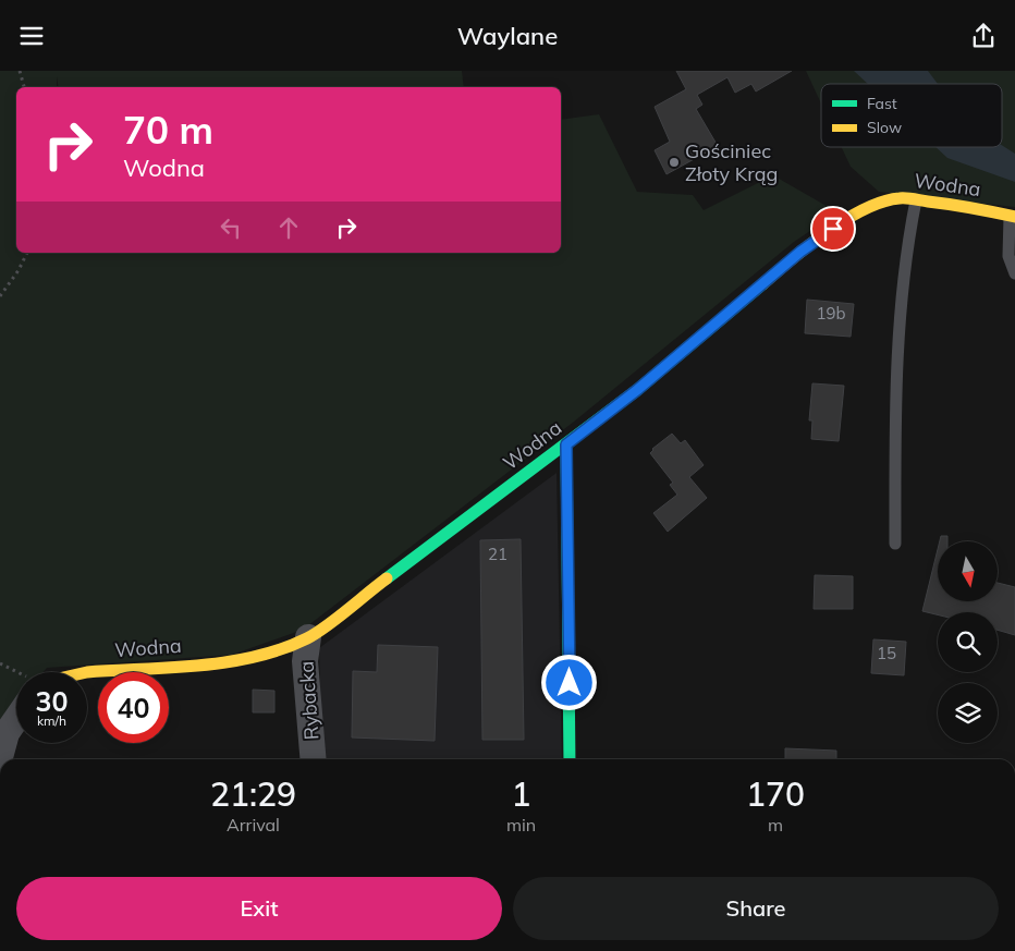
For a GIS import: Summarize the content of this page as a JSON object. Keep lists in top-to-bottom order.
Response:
{
  "streets": {
    "street": ["Wodna", "Rybacka"]
  },
  "crossings": [
    ["Wodna", "Rybacka"]
  ],
  "places": ["Gościniec Złoty Krąg"],
  "house_numbers": ["19b", "21", "15"],
  "legend": ["Fast", "Slow"],
  "north": "bottom",
  "page": {
    "header": "Waylane",
    "turn": ["70 m", "Wodna"],
    "speed": "30 km/h",
    "limit": "40",
    "eta": [
      "21:29",
      "Arrival",
      "1",
      "min",
      "170",
      "m"
    ],
    "buttons": ["Exit", "Share"]
  }
}
